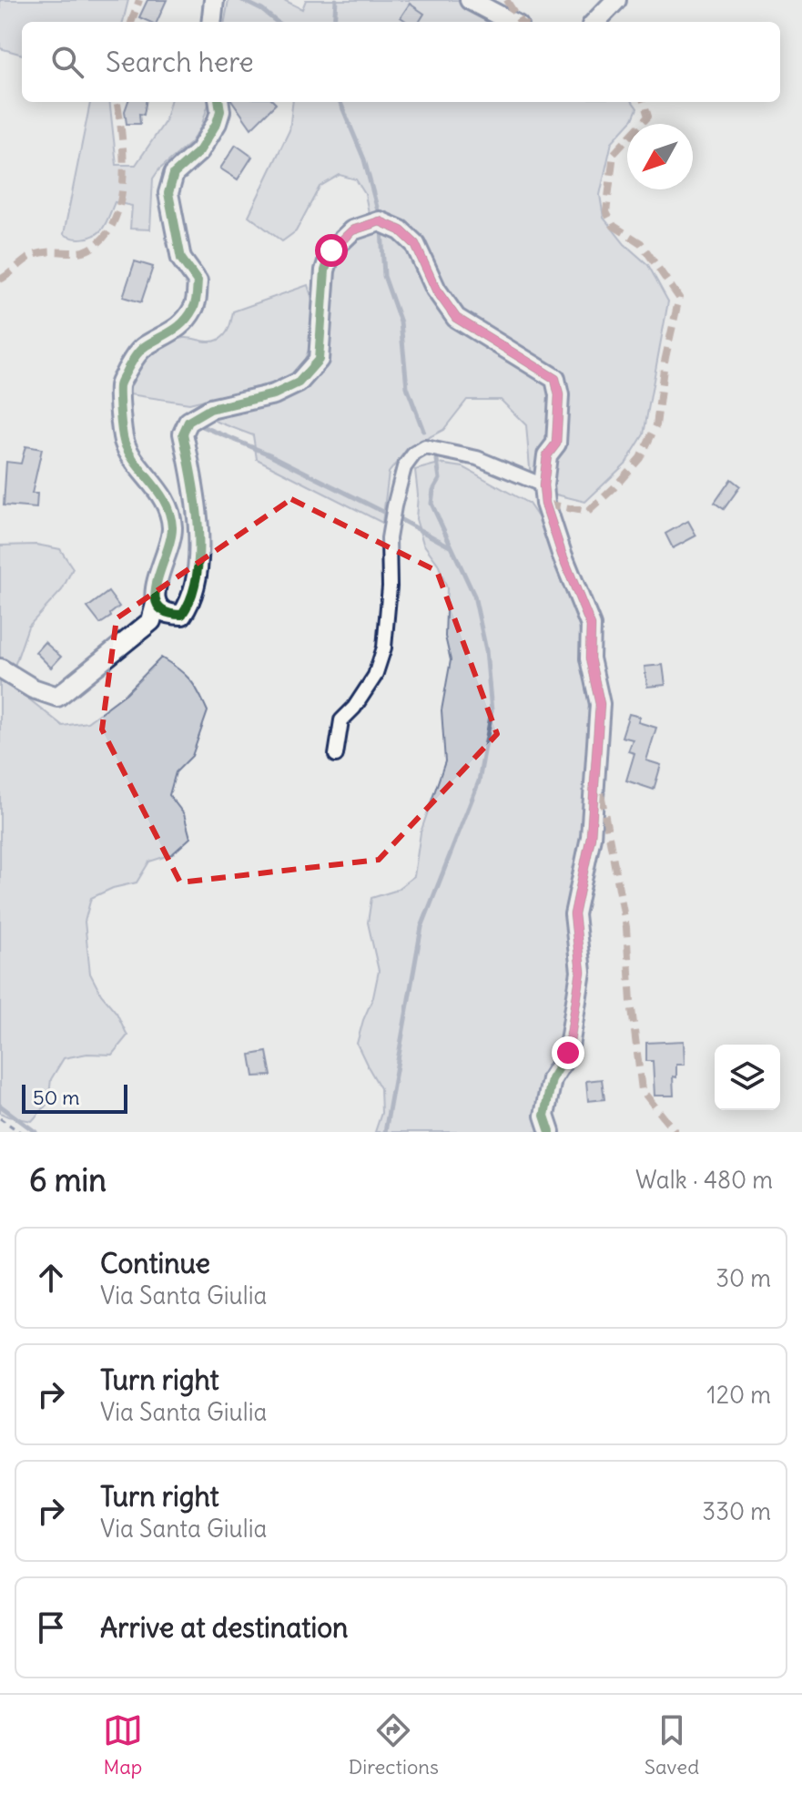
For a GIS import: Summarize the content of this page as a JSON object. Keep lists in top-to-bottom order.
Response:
{
  "scale_bar": "50 m",
  "north": "bottom left",
  "page": {
    "search": "Search here",
    "scale": "50 m",
    "heading": ["6 min", "Walk · 480 m"],
    "list": [
      ["Continue", "Via Santa Giulia", "30 m"],
      ["Turn right", "Via Santa Giulia", "120 m"],
      ["Turn right", "Via Santa Giulia", "330 m"],
      "Arrive at destination"
    ],
    "nav": ["Map", "Directions", "Saved"]
  }
}
